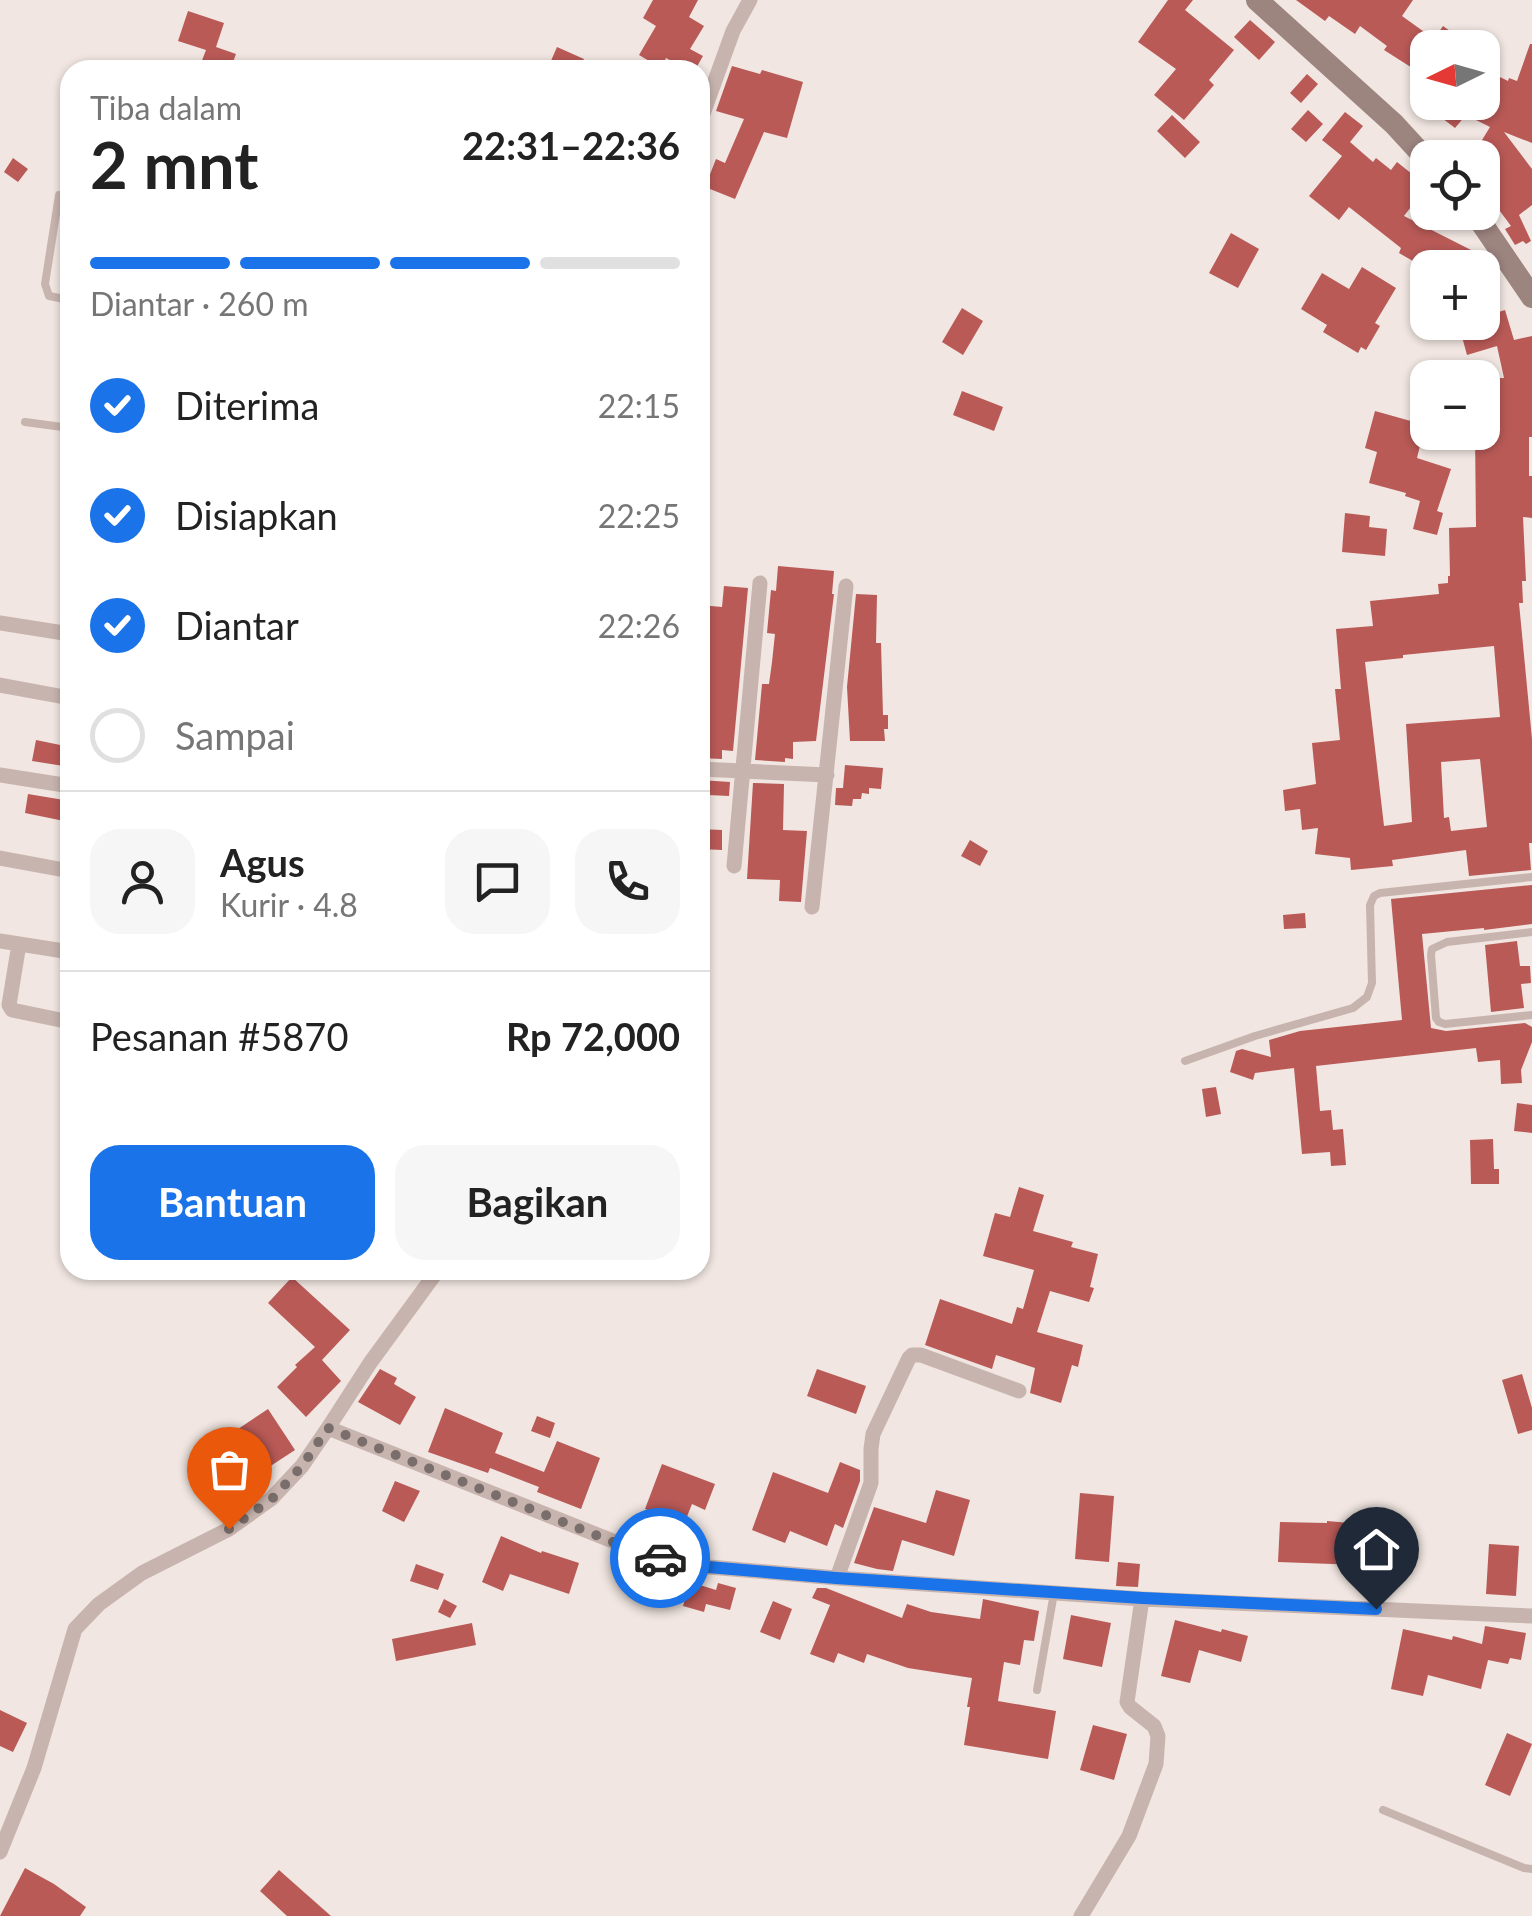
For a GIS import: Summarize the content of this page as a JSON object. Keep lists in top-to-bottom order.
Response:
{
  "north": "left",
  "page": {
    "map_buttons": ["+", "−"],
    "heading": ["2 mnt", "Tiba dalam", "22:31–22:36"],
    "panel": [
      "Agus",
      "Kurir · 4.8",
      "Pesanan #5870",
      "Rp 72,000"
    ],
    "bar": "Diantar · 260 m",
    "list": [
      ["Diterima", "22:15"],
      ["Disiapkan", "22:25"],
      ["Diantar", "22:26"],
      "Sampai"
    ],
    "buttons": ["Bantuan", "Bagikan"]
  }
}
